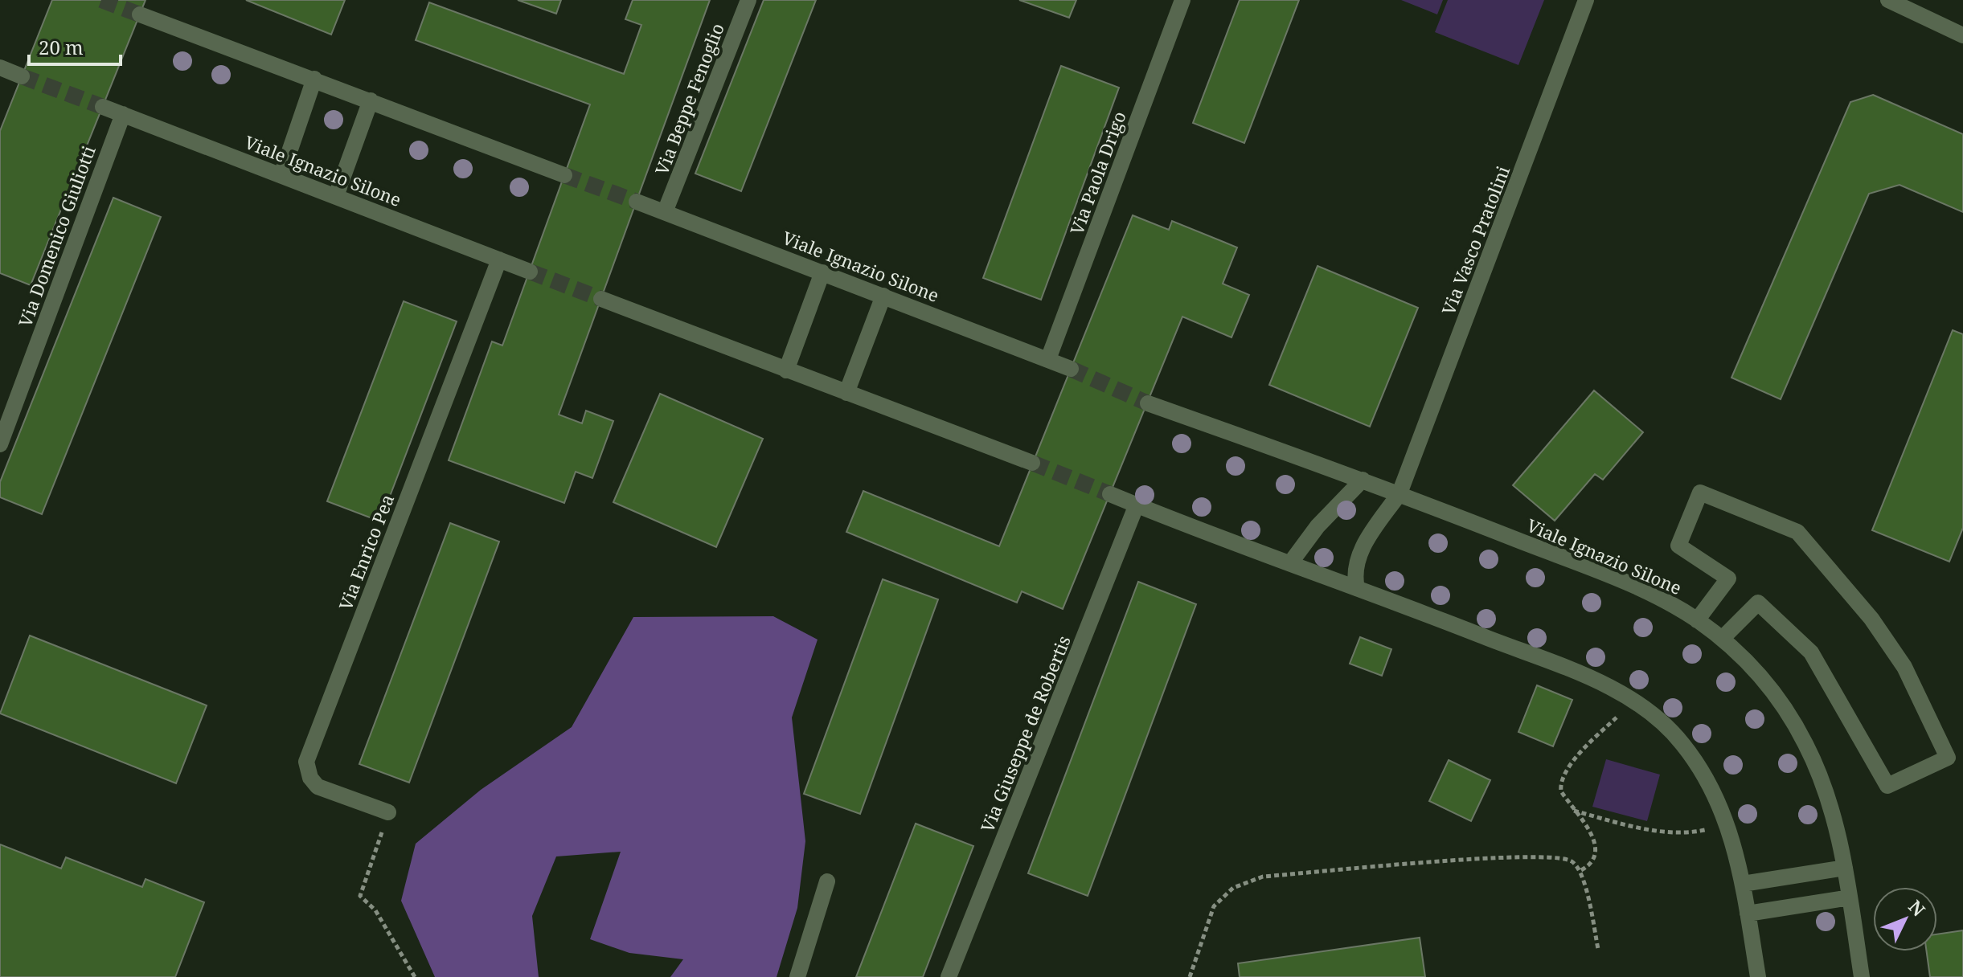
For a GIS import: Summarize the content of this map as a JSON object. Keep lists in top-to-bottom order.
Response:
{
  "streets": {
    "street": [
      "Via Beppe Fenoglio",
      "Viale Ignazio Silone",
      "Via Paola Drigo",
      "Via Domenico Giuliotti",
      "Via Vasco Pratolini",
      "Via Enrico Pea",
      "Via Giuseppe de Robertis"
    ]
  },
  "crossings": [
    ["Via Beppe Fenoglio", "Viale Ignazio Silone"],
    ["Viale Ignazio Silone", "Via Paola Drigo"],
    ["Viale Ignazio Silone", "Via Domenico Giuliotti"],
    ["Viale Ignazio Silone", "Via Vasco Pratolini"],
    ["Viale Ignazio Silone", "Via Enrico Pea"]
  ],
  "scale_bar": "20 m",
  "north": "top right"
}
